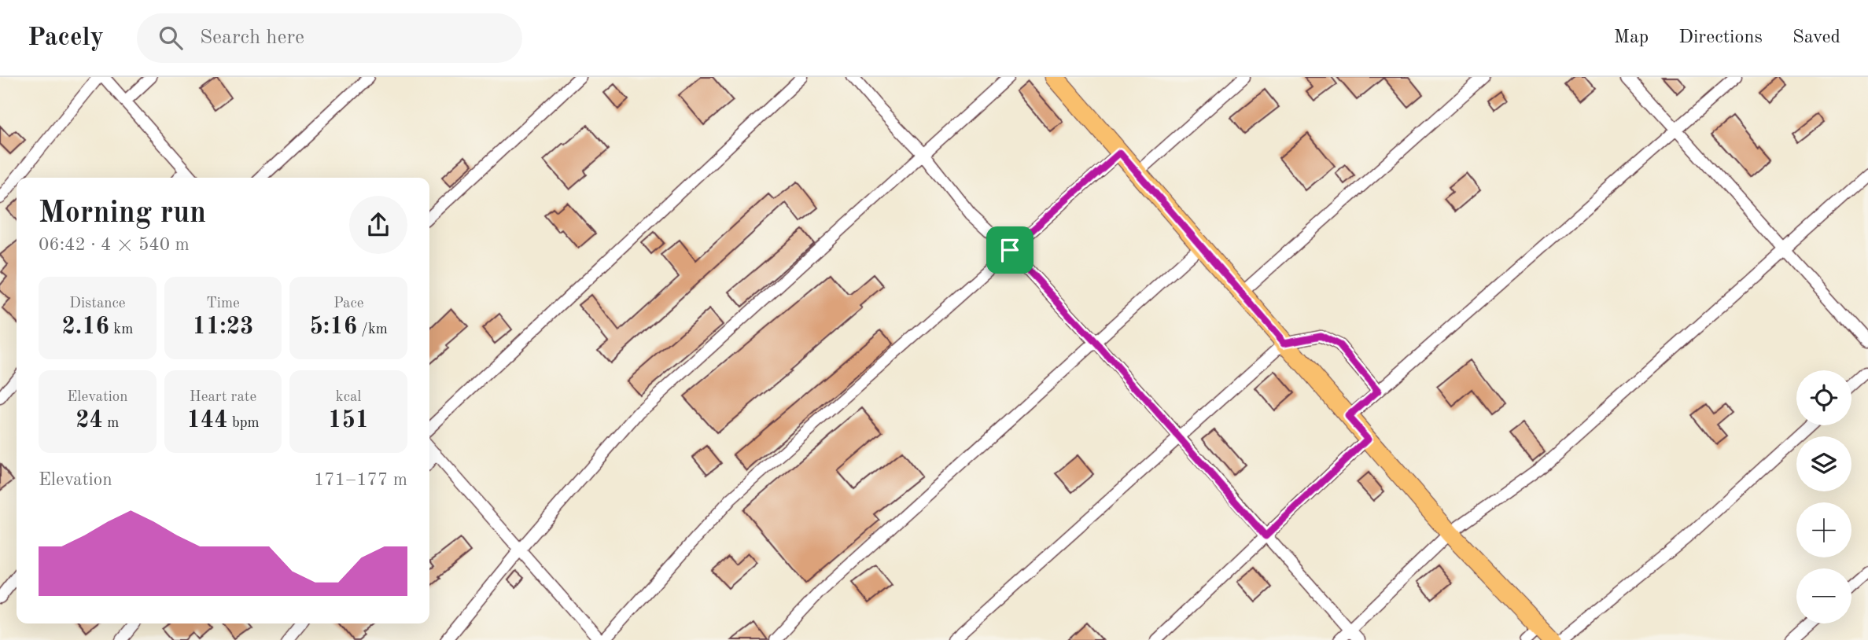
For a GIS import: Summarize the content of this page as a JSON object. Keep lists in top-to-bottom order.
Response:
{
  "page": {
    "header": "Pacely",
    "search": "Search here",
    "nav": ["Map", "Directions", "Saved"],
    "heading": ["Morning run", "06:42 · 4 × 540 m"],
    "stats": [
      ["Distance", "2.16 km"],
      ["Time", "11:23"],
      ["Pace", "5:16 /km"],
      ["Elevation", "24 m"],
      ["Heart rate", "144 bpm"],
      ["kcal", "151"]
    ],
    "map_buttons": ["+", "−"],
    "chart": ["Elevation", "171–177 m"]
  }
}
